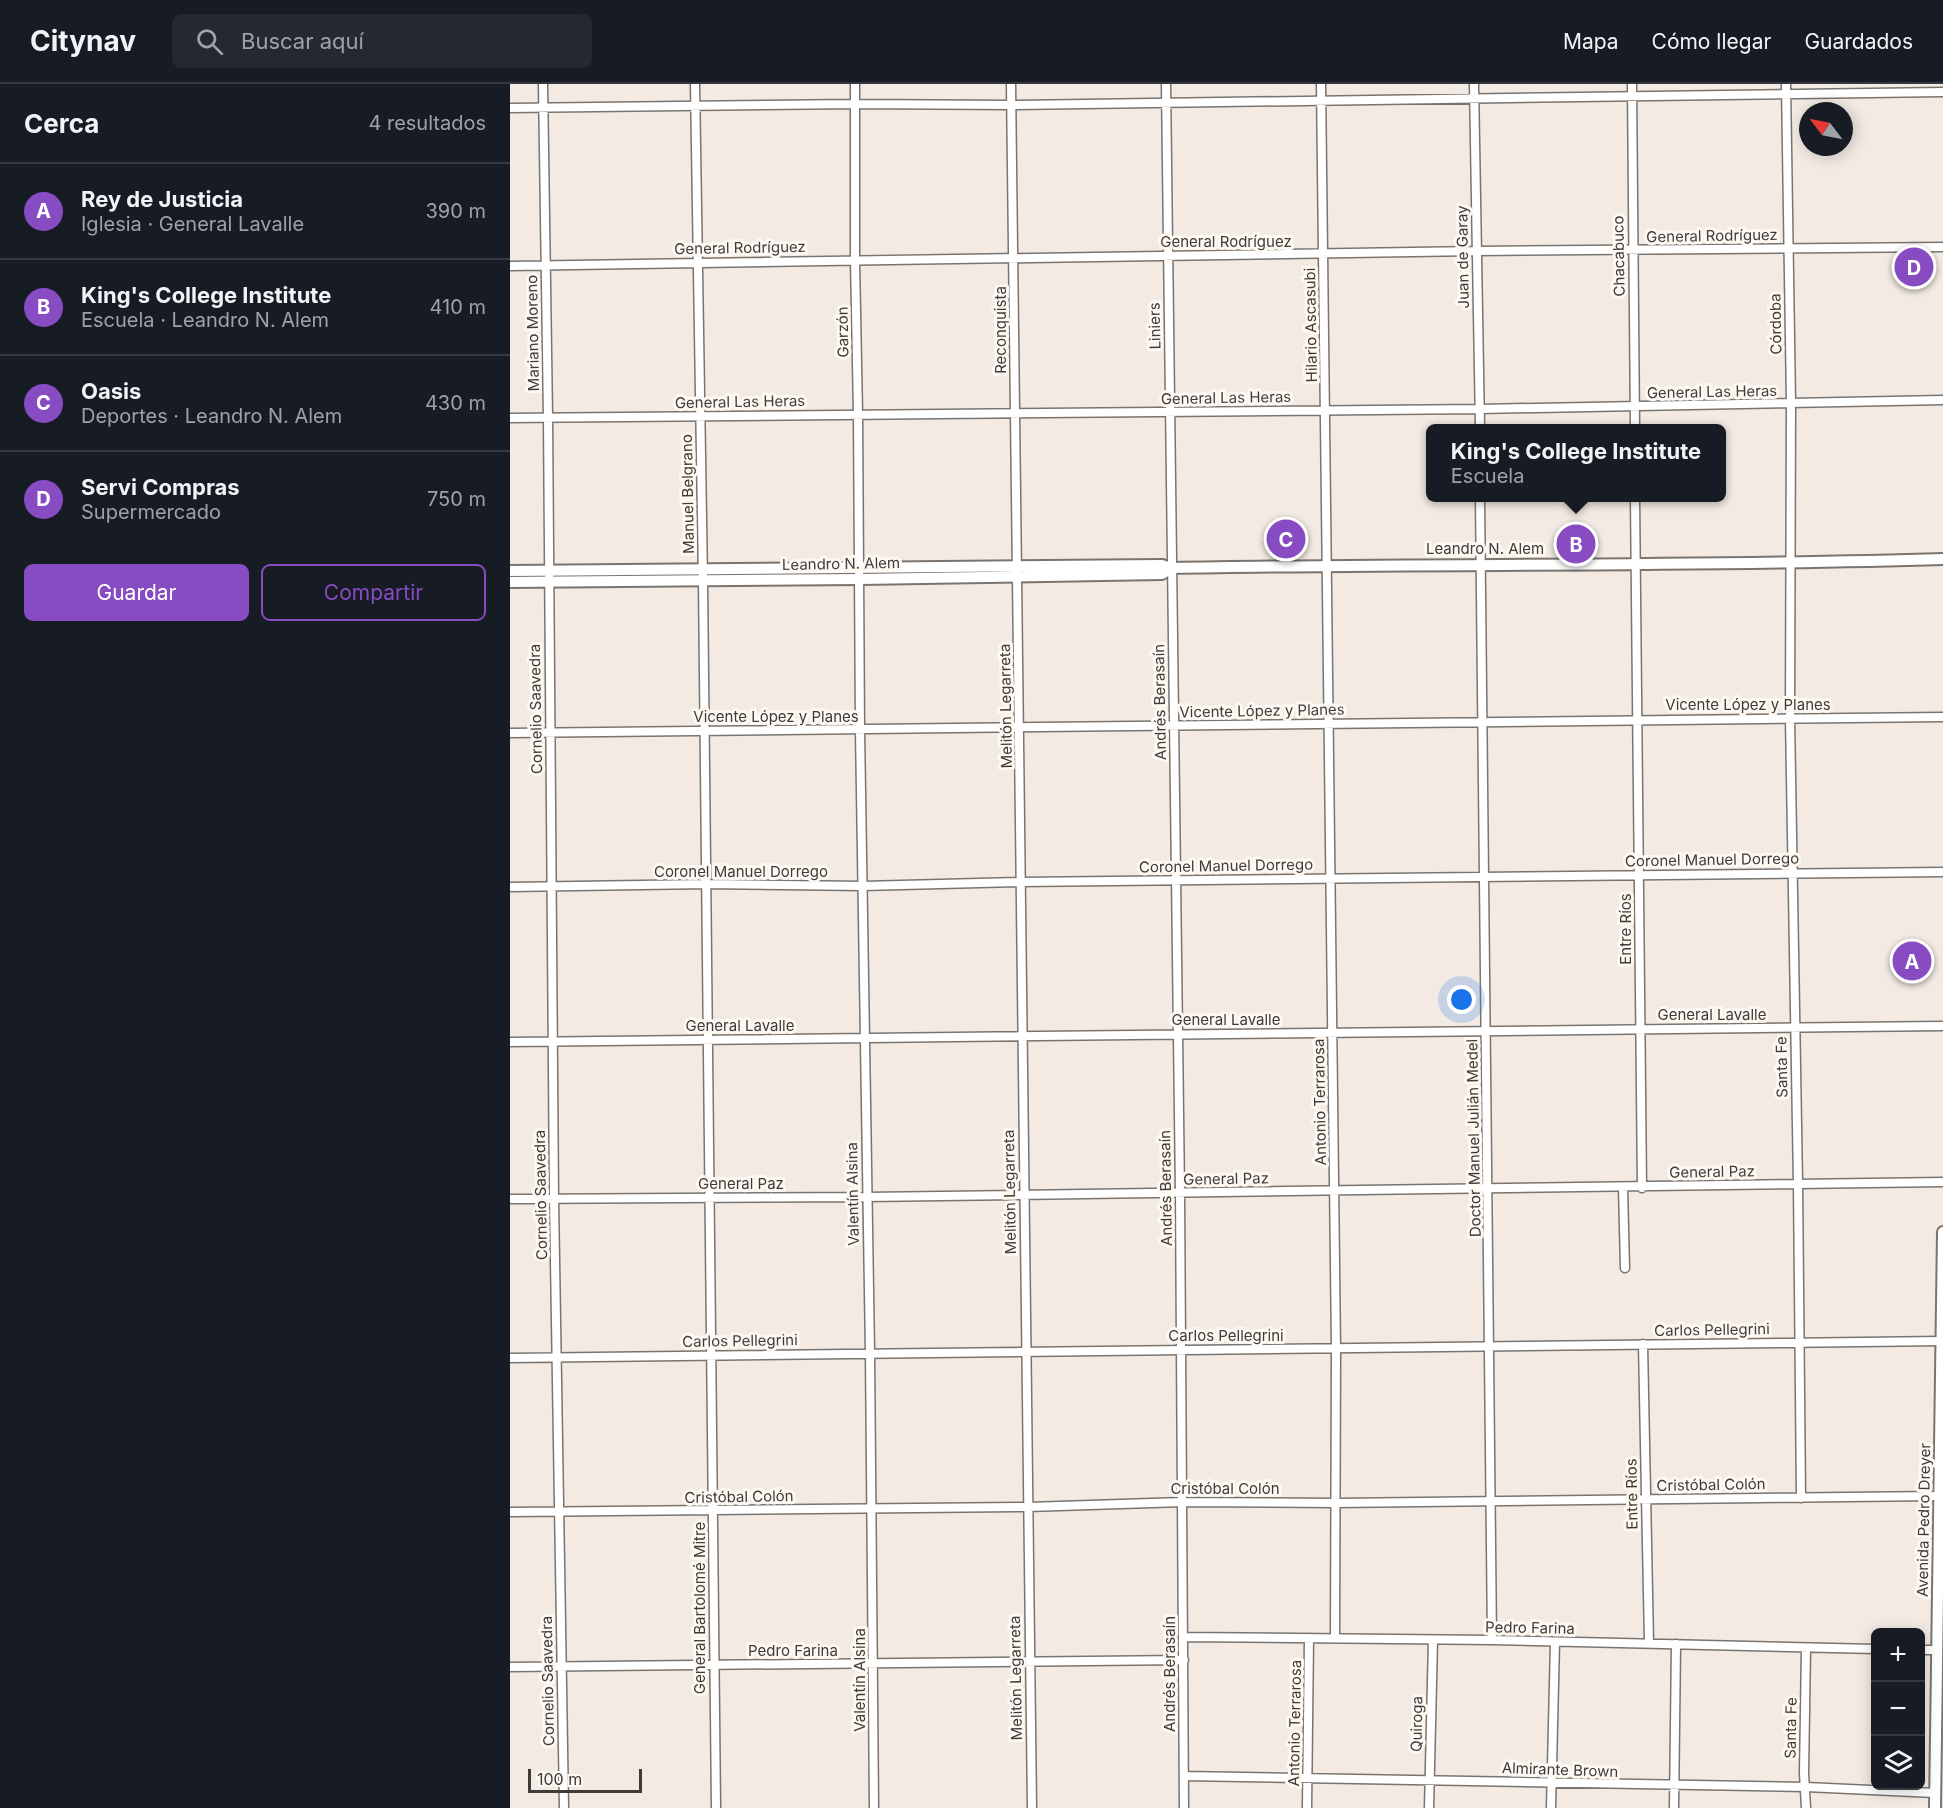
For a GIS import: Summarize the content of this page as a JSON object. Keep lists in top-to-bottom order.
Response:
{
  "streets": {
    "main road": ["Leandro N. Alem", "Avenida Pedro Dreyer"],
    "street": [
      "General Rodríguez",
      "Chacabuco",
      "Juan de Garay",
      "Córdoba",
      "Hilario Ascasubi",
      "Liniers",
      "Reconquista",
      "Garzón",
      "Mariano Moreno",
      "General Las Heras",
      "Manuel Belgrano",
      "Andrés Berasaín",
      "Vicente López y Planes",
      "Melitón Legarreta",
      "Cornelio Saavedra",
      "Coronel Manuel Dorrego",
      "Entre Ríos",
      "General Lavalle",
      "Santa Fe",
      "Antonio Terrarosa",
      "Doctor Manuel Julián Medel",
      "General Paz",
      "Valentín Alsina",
      "Carlos Pellegrini",
      "Cristóbal Colón",
      "General Bartolomé Mitre",
      "Pedro Farina",
      "Quiroga",
      "Almirante Brown"
    ]
  },
  "crossings": [
    ["General Rodríguez", "Chacabuco"],
    ["General Rodríguez", "Juan de Garay"],
    ["General Rodríguez", "Córdoba"],
    ["General Rodríguez", "Hilario Ascasubi"],
    ["General Rodríguez", "Liniers"],
    ["General Rodríguez", "Reconquista"],
    ["General Rodríguez", "Garzón"],
    ["General Rodríguez", "Mariano Moreno"],
    ["General Rodríguez", "Manuel Belgrano"],
    ["Chacabuco", "General Las Heras"],
    ["Juan de Garay", "General Las Heras"],
    ["Córdoba", "General Las Heras"],
    ["Córdoba", "Leandro N. Alem"],
    ["Córdoba", "Santa Fe"],
    ["Hilario Ascasubi", "General Las Heras"],
    ["Hilario Ascasubi", "Leandro N. Alem"],
    ["Hilario Ascasubi", "Antonio Terrarosa"],
    ["Liniers", "General Las Heras"],
    ["Liniers", "Leandro N. Alem"],
    ["Liniers", "Andrés Berasaín"],
    ["Reconquista", "General Las Heras"],
    ["Reconquista", "Leandro N. Alem"],
    ["Reconquista", "Melitón Legarreta"],
    ["Garzón", "General Las Heras"],
    ["Garzón", "Leandro N. Alem"],
    ["Garzón", "Valentín Alsina"],
    ["Mariano Moreno", "General Las Heras"],
    ["Mariano Moreno", "Leandro N. Alem"],
    ["Mariano Moreno", "Cornelio Saavedra"],
    ["General Las Heras", "Manuel Belgrano"],
    ["Manuel Belgrano", "Leandro N. Alem"],
    ["Manuel Belgrano", "General Bartolomé Mitre"],
    ["Leandro N. Alem", "Andrés Berasaín"],
    ["Leandro N. Alem", "Melitón Legarreta"],
    ["Leandro N. Alem", "Cornelio Saavedra"],
    ["Leandro N. Alem", "Entre Ríos"],
    ["Leandro N. Alem", "Santa Fe"],
    ["Leandro N. Alem", "Antonio Terrarosa"],
    ["Leandro N. Alem", "Doctor Manuel Julián Medel"],
    ["Leandro N. Alem", "Valentín Alsina"],
    ["Leandro N. Alem", "General Bartolomé Mitre"],
    ["Andrés Berasaín", "Vicente López y Planes"],
    ["Andrés Berasaín", "Coronel Manuel Dorrego"],
    ["Andrés Berasaín", "General Lavalle"],
    ["Andrés Berasaín", "General Paz"],
    ["Andrés Berasaín", "Carlos Pellegrini"],
    ["Andrés Berasaín", "Cristóbal Colón"],
    ["Andrés Berasaín", "Pedro Farina"],
    ["Andrés Berasaín", "Almirante Brown"],
    ["Vicente López y Planes", "Melitón Legarreta"],
    ["Vicente López y Planes", "Cornelio Saavedra"],
    ["Vicente López y Planes", "Entre Ríos"],
    ["Vicente López y Planes", "Santa Fe"],
    ["Vicente López y Planes", "Antonio Terrarosa"],
    ["Vicente López y Planes", "Doctor Manuel Julián Medel"],
    ["Vicente López y Planes", "Valentín Alsina"],
    ["Vicente López y Planes", "General Bartolomé Mitre"],
    ["Melitón Legarreta", "Coronel Manuel Dorrego"],
    ["Melitón Legarreta", "General Lavalle"],
    ["Melitón Legarreta", "General Paz"],
    ["Melitón Legarreta", "Carlos Pellegrini"],
    ["Melitón Legarreta", "Cristóbal Colón"],
    ["Melitón Legarreta", "Pedro Farina"],
    ["Cornelio Saavedra", "Coronel Manuel Dorrego"],
    ["Cornelio Saavedra", "General Lavalle"],
    ["Cornelio Saavedra", "General Paz"],
    ["Cornelio Saavedra", "Carlos Pellegrini"],
    ["Cornelio Saavedra", "Cristóbal Colón"],
    ["Cornelio Saavedra", "Pedro Farina"],
    ["Coronel Manuel Dorrego", "Entre Ríos"],
    ["Coronel Manuel Dorrego", "Santa Fe"],
    ["Coronel Manuel Dorrego", "Antonio Terrarosa"],
    ["Coronel Manuel Dorrego", "Doctor Manuel Julián Medel"],
    ["Coronel Manuel Dorrego", "Valentín Alsina"],
    ["Coronel Manuel Dorrego", "General Bartolomé Mitre"],
    ["Entre Ríos", "General Lavalle"],
    ["Entre Ríos", "General Paz"],
    ["Entre Ríos", "Carlos Pellegrini"],
    ["Entre Ríos", "Cristóbal Colón"],
    ["Entre Ríos", "Pedro Farina"],
    ["General Lavalle", "Santa Fe"],
    ["General Lavalle", "Antonio Terrarosa"],
    ["General Lavalle", "Doctor Manuel Julián Medel"],
    ["General Lavalle", "Valentín Alsina"],
    ["General Lavalle", "General Bartolomé Mitre"],
    ["Santa Fe", "General Paz"],
    ["Santa Fe", "Carlos Pellegrini"],
    ["Santa Fe", "Cristóbal Colón"],
    ["Santa Fe", "Pedro Farina"],
    ["Santa Fe", "Almirante Brown"],
    ["Antonio Terrarosa", "General Paz"],
    ["Antonio Terrarosa", "Carlos Pellegrini"],
    ["Antonio Terrarosa", "Cristóbal Colón"],
    ["Antonio Terrarosa", "Pedro Farina"],
    ["Antonio Terrarosa", "Almirante Brown"],
    ["Doctor Manuel Julián Medel", "General Paz"],
    ["Doctor Manuel Julián Medel", "Carlos Pellegrini"],
    ["Doctor Manuel Julián Medel", "Cristóbal Colón"],
    ["Doctor Manuel Julián Medel", "Pedro Farina"],
    ["General Paz", "Valentín Alsina"],
    ["General Paz", "General Bartolomé Mitre"],
    ["Valentín Alsina", "Carlos Pellegrini"],
    ["Valentín Alsina", "Cristóbal Colón"],
    ["Valentín Alsina", "Pedro Farina"],
    ["Carlos Pellegrini", "Avenida Pedro Dreyer"],
    ["Carlos Pellegrini", "General Bartolomé Mitre"],
    ["Cristóbal Colón", "Avenida Pedro Dreyer"],
    ["Cristóbal Colón", "General Bartolomé Mitre"],
    ["Avenida Pedro Dreyer", "Almirante Brown"],
    ["General Bartolomé Mitre", "Pedro Farina"],
    ["Pedro Farina", "Quiroga"],
    ["Quiroga", "Almirante Brown"]
  ],
  "scale_bar": "100 m",
  "north": "top left",
  "page": {
    "header": "Citynav",
    "search": "Buscar aquí",
    "nav": ["Mapa", "Cómo llegar", "Guardados"],
    "heading": ["Cerca", "4 resultados"],
    "list": [
      {
        "mark": "A",
        "name": "Rey de Justicia",
        "note": "Iglesia · General Lavalle",
        "value": "390 m"
      },
      {
        "mark": "B",
        "name": "King's College Institute",
        "note": "Escuela · Leandro N. Alem",
        "value": "410 m"
      },
      {
        "mark": "C",
        "name": "Oasis",
        "note": "Deportes · Leandro N. Alem",
        "value": "430 m"
      },
      {
        "mark": "D",
        "name": "Servi Compras",
        "note": "Supermercado",
        "value": "750 m"
      }
    ],
    "pins": [
      "D",
      "C",
      "B",
      "A"
    ],
    "popup": ["King's College Institute", "Escuela"],
    "buttons": ["Guardar", "Compartir"],
    "map_buttons": ["+", "−"],
    "scale": "100 m"
  }
}
